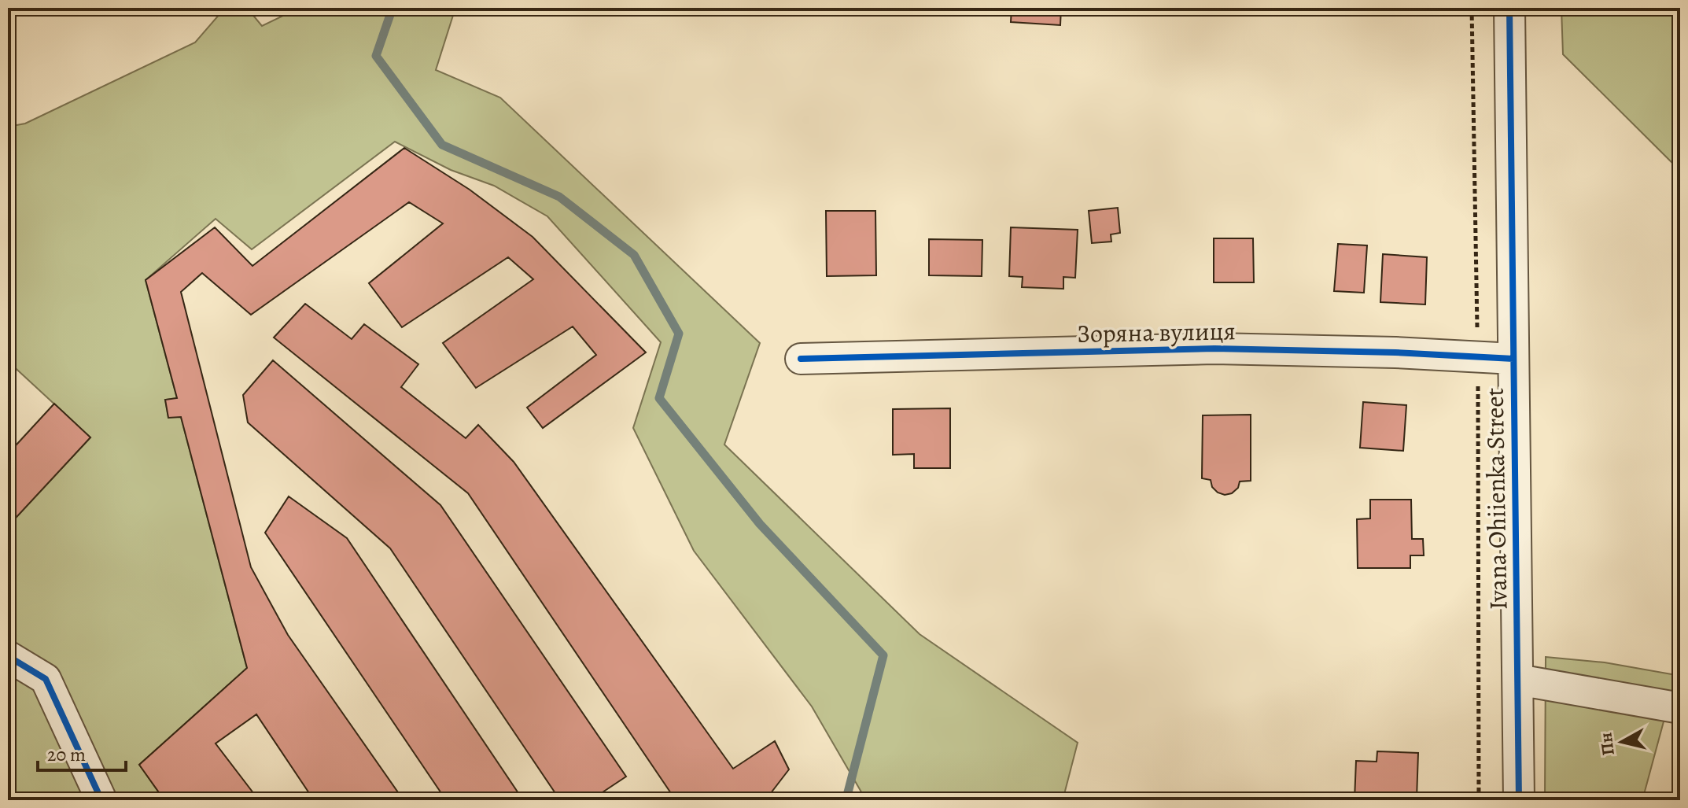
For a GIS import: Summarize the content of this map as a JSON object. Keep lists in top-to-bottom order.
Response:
{
  "streets": {
    "street": ["Зоряна вулиця", "Ivana Ohiienka Street"]
  },
  "crossings": [
    ["Зоряна вулиця", "Ivana Ohiienka Street"]
  ],
  "scale_bar": "20 m",
  "north": "left"
}
